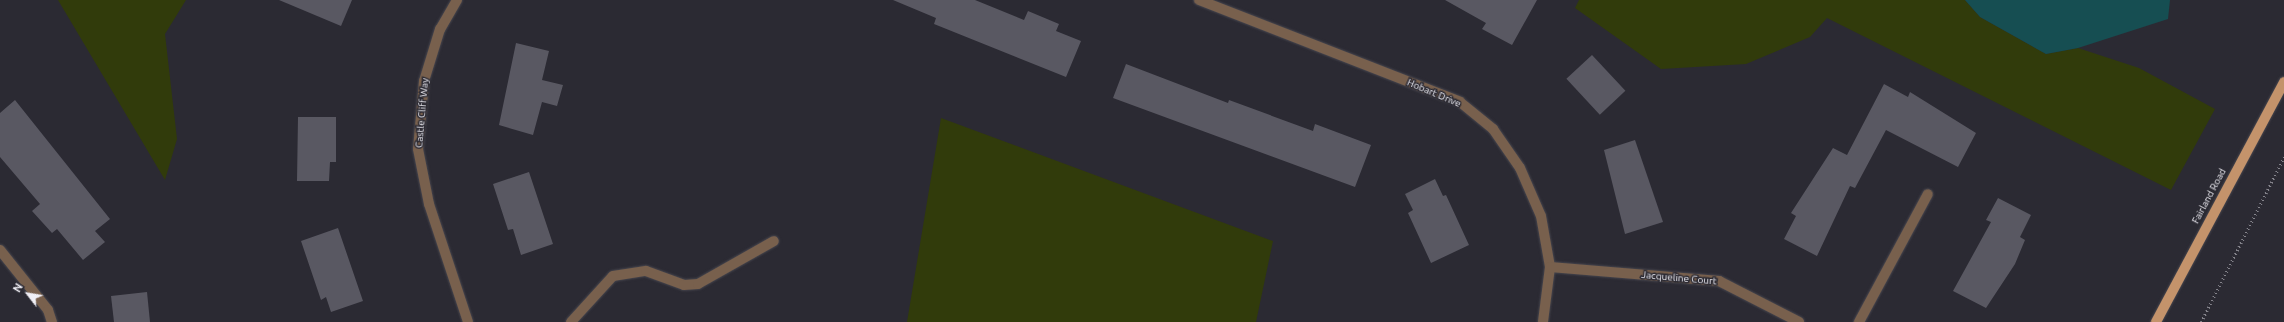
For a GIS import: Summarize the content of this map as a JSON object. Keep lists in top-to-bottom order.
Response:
{
  "streets": {
    "main road": ["Fairland Road"],
    "street": ["Hobart Drive", "Castle Cliff Way", "Jacqueline Court"]
  },
  "crossings": [
    ["Hobart Drive", "Jacqueline Court"]
  ],
  "north": "top left"
}
